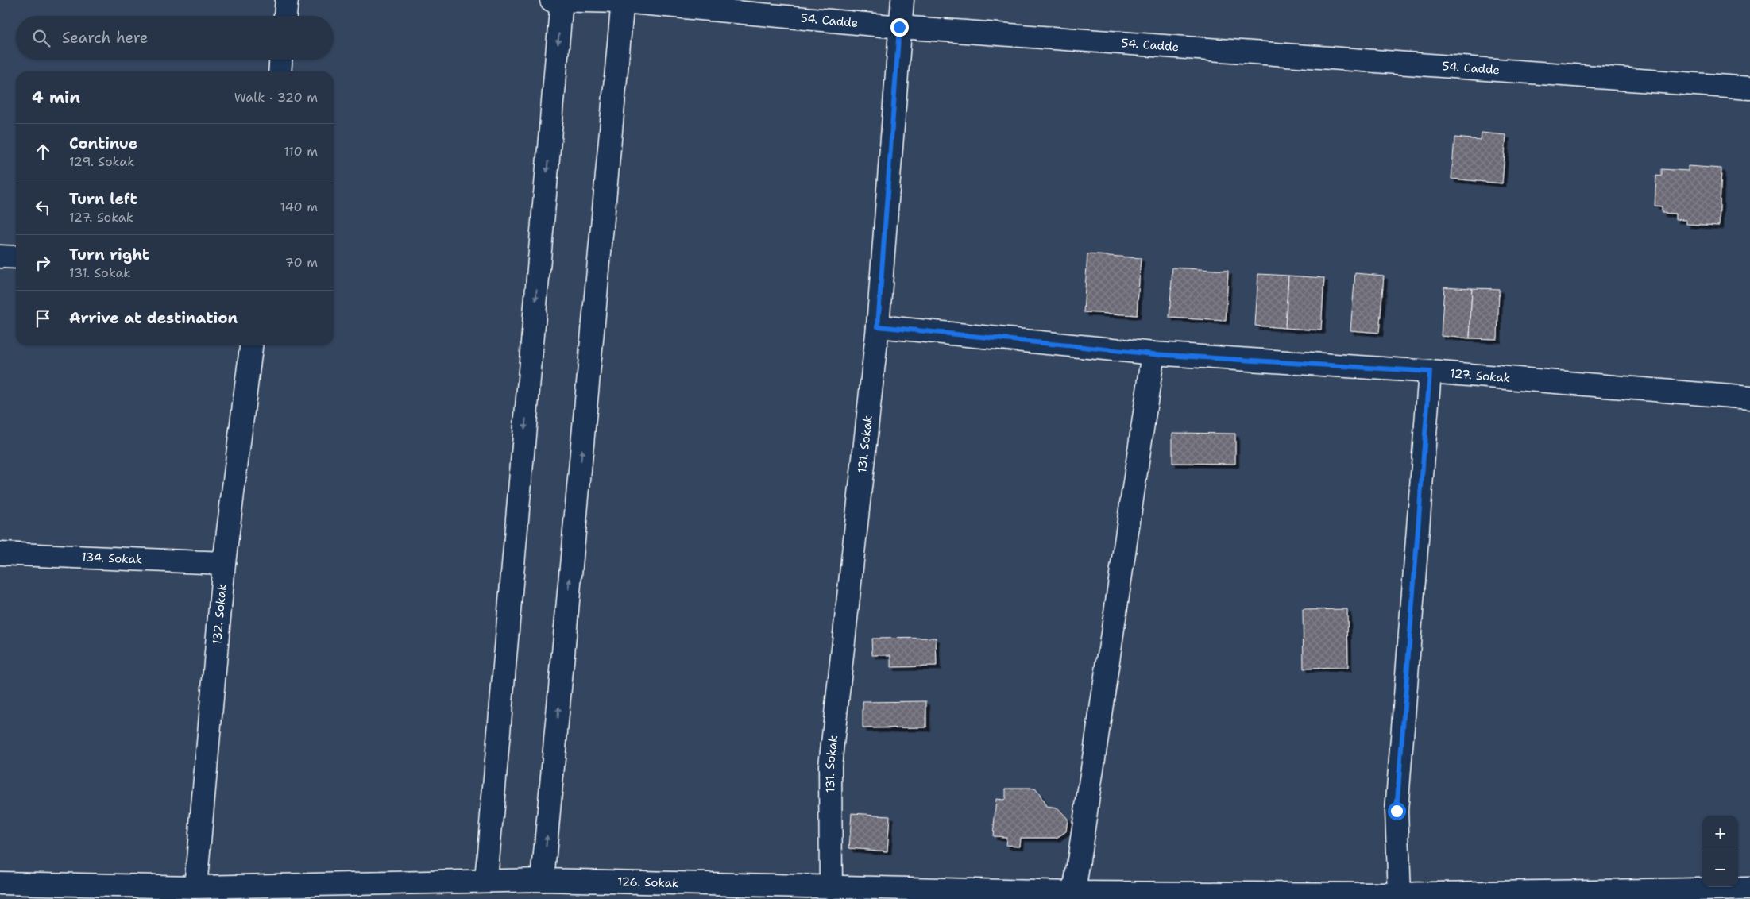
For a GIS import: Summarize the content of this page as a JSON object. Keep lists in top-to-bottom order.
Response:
{
  "streets": {
    "street": [
      "54. Cadde",
      "127. Sokak",
      "131. Sokak",
      "134. Sokak",
      "132. Sokak",
      "126. Sokak"
    ]
  },
  "crossings": [
    ["54. Cadde", "131. Sokak"],
    ["127. Sokak", "131. Sokak"],
    ["131. Sokak", "126. Sokak"],
    ["134. Sokak", "132. Sokak"],
    ["132. Sokak", "126. Sokak"]
  ],
  "page": {
    "search": "Search here",
    "heading": ["4 min", "Walk · 320 m"],
    "list": [
      ["Continue", "129. Sokak", "110 m"],
      ["Turn left", "127. Sokak", "140 m"],
      ["Turn right", "131. Sokak", "70 m"],
      "Arrive at destination"
    ],
    "map_buttons": ["+", "−"]
  }
}
